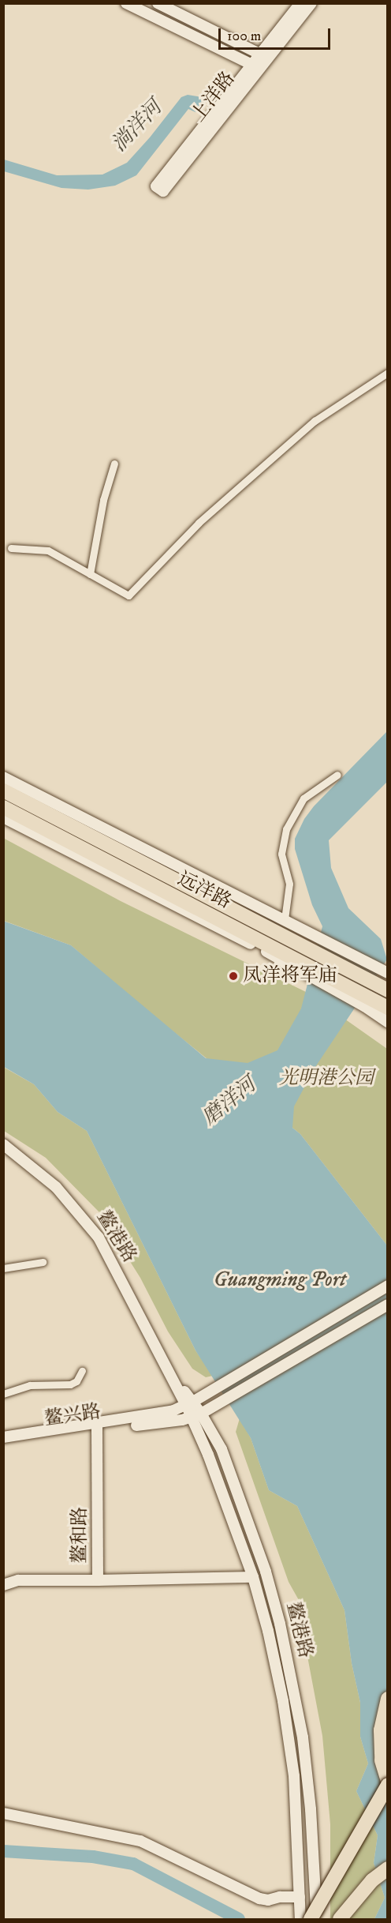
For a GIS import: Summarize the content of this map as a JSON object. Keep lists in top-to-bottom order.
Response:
{
  "streets": {
    "highway": ["远洋路"],
    "main road": [
      "上洋路",
      "鳌港路",
      "鳌兴路",
      "鳌和路"
    ]
  },
  "crossings": [
    ["鳌兴路", "鳌和路"]
  ],
  "water": ["淌洋河", "磨洋河", "Guangming Port"],
  "parks": ["光明港公园"],
  "places": ["凤洋将军庙"],
  "scale_bar": "100 m"
}
